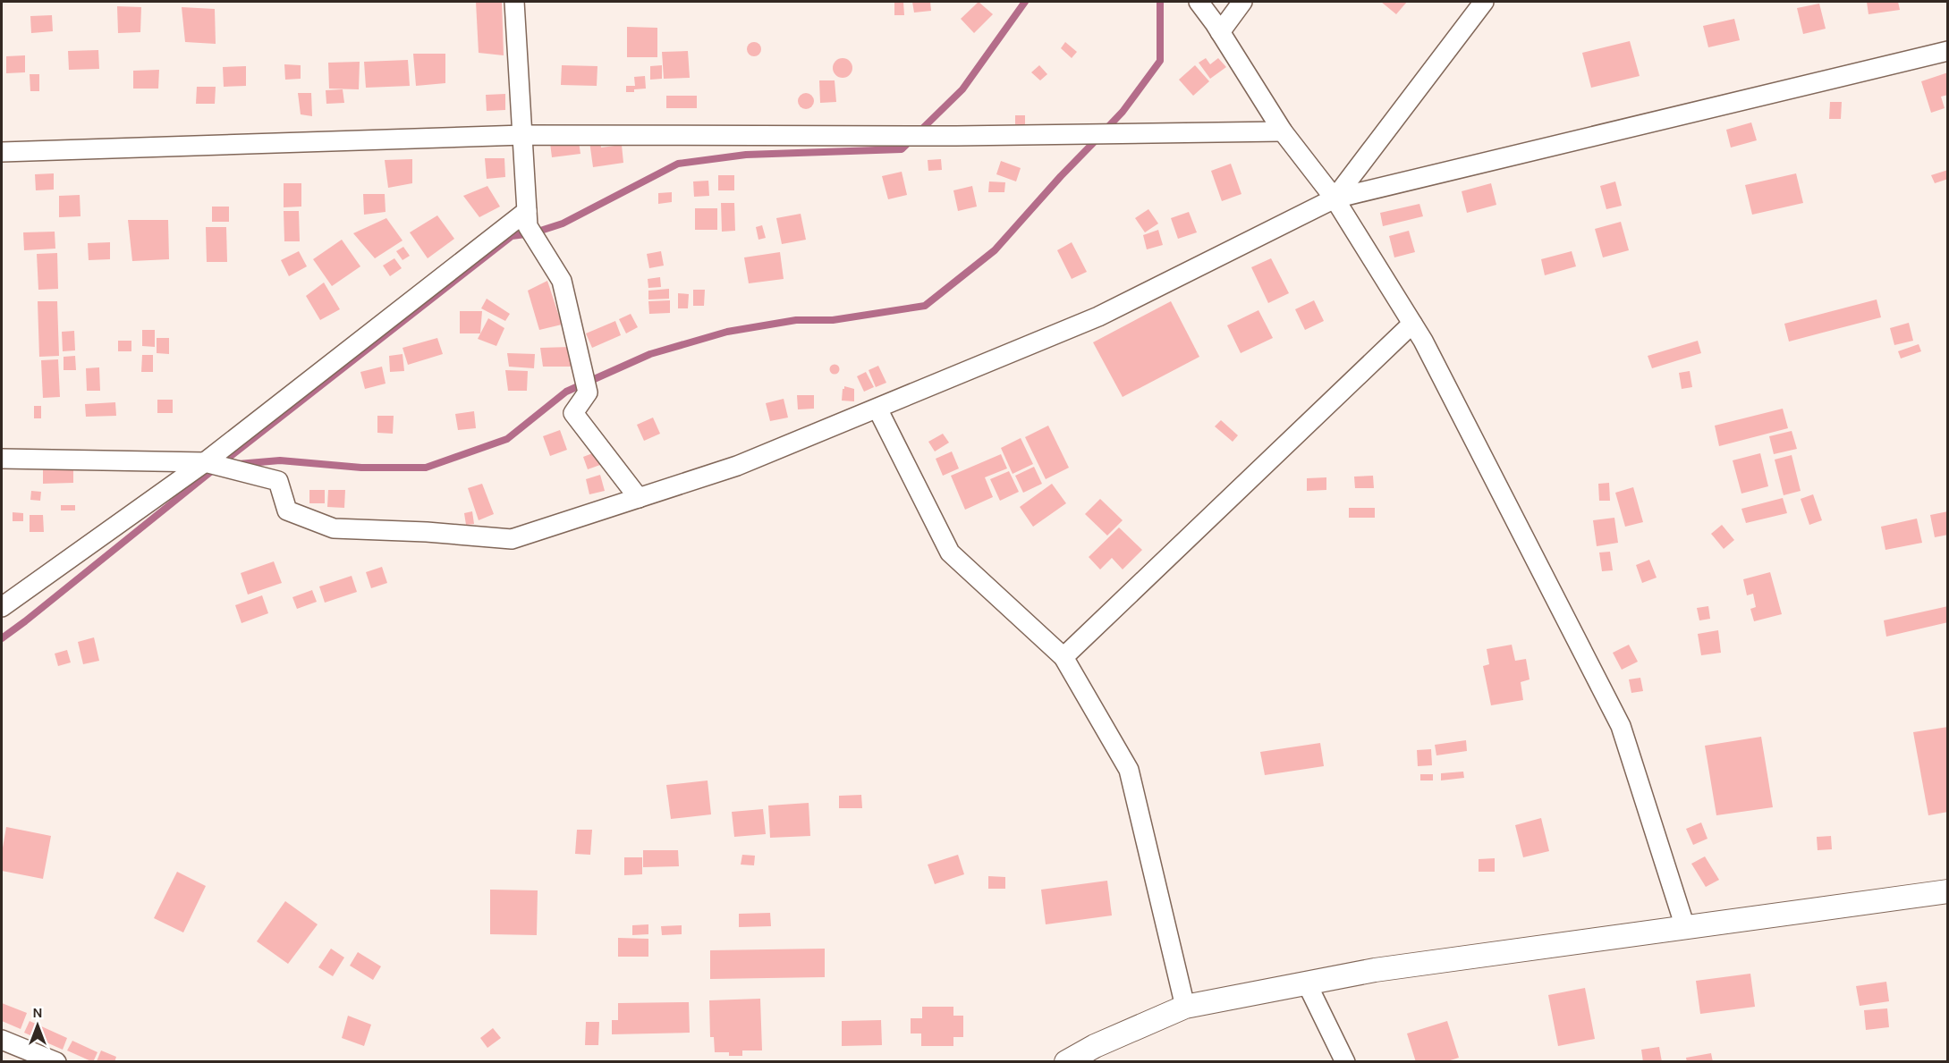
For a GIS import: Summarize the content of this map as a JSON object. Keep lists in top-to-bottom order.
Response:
{
  "north": "top"
}
